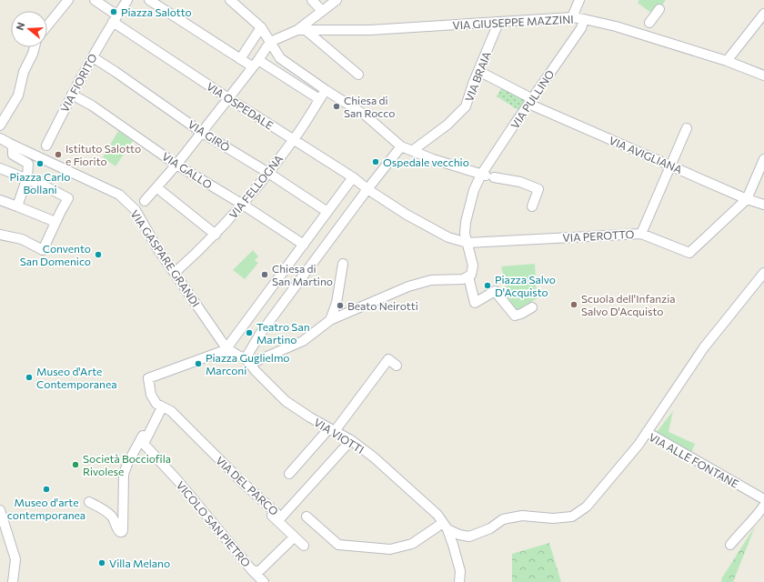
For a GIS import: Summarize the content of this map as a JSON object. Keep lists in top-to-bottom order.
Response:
{
  "streets": {
    "street": [
      "VIA GIUSEPPE MAZZINI",
      "VIA BRAIA",
      "VIA FIORITO",
      "VIA PULLINO",
      "VIA OSPEDALE",
      "VIA GIRÒ",
      "VIA AVIGLIANA",
      "VIA GALLO",
      "VIA FELLOGNA",
      "VIA PEROTTO",
      "VIA GASPARE GRANDI",
      "VIA VIOTTI",
      "VIA ALLE FONTANE",
      "VIA DEL PARCO",
      "VICOLO SAN PIETRO"
    ]
  },
  "crossings": [
    ["VIA GIUSEPPE MAZZINI", "VIA BRAIA"],
    ["VIA GIUSEPPE MAZZINI", "VIA PULLINO"],
    ["VIA BRAIA", "VIA AVIGLIANA"],
    ["VIA FIORITO", "VIA OSPEDALE"],
    ["VIA FIORITO", "VIA GIRÒ"],
    ["VIA FIORITO", "VIA GALLO"],
    ["VIA PULLINO", "VIA AVIGLIANA"],
    ["VIA PULLINO", "VIA PEROTTO"],
    ["VIA OSPEDALE", "VIA FELLOGNA"],
    ["VIA OSPEDALE", "VIA PEROTTO"],
    ["VIA GIRÒ", "VIA FELLOGNA"],
    ["VIA AVIGLIANA", "VIA PEROTTO"],
    ["VIA GALLO", "VIA FELLOGNA"],
    ["VIA FELLOGNA", "VIA GASPARE GRANDI"],
    ["VIA GASPARE GRANDI", "VIA VIOTTI"],
    ["VIA VIOTTI", "VIA ALLE FONTANE"],
    ["VIA VIOTTI", "VIA DEL PARCO"],
    ["VIA DEL PARCO", "VICOLO SAN PIETRO"]
  ],
  "places": [
    "Piazza Salotto",
    "Chiesa di San Rocco",
    "Istituto Salotto e Fiorito",
    "Ospedale vecchio",
    "Piazza Carlo Bollani",
    "Convento San Domenico",
    "Chiesa di San Martino",
    "Piazza Salvo D'Acquisto",
    "Scuola dell'Infanzia Salvo D'Acquisto",
    "Beato Neirotti",
    "Teatro San Martino",
    "Piazza Guglielmo Marconi",
    "Museo d'Arte Contemporanea",
    "Società Bocciofila Rivolese",
    "Museo d'arte contemporanea",
    "Villa Melano"
  ],
  "north": "left"
}
